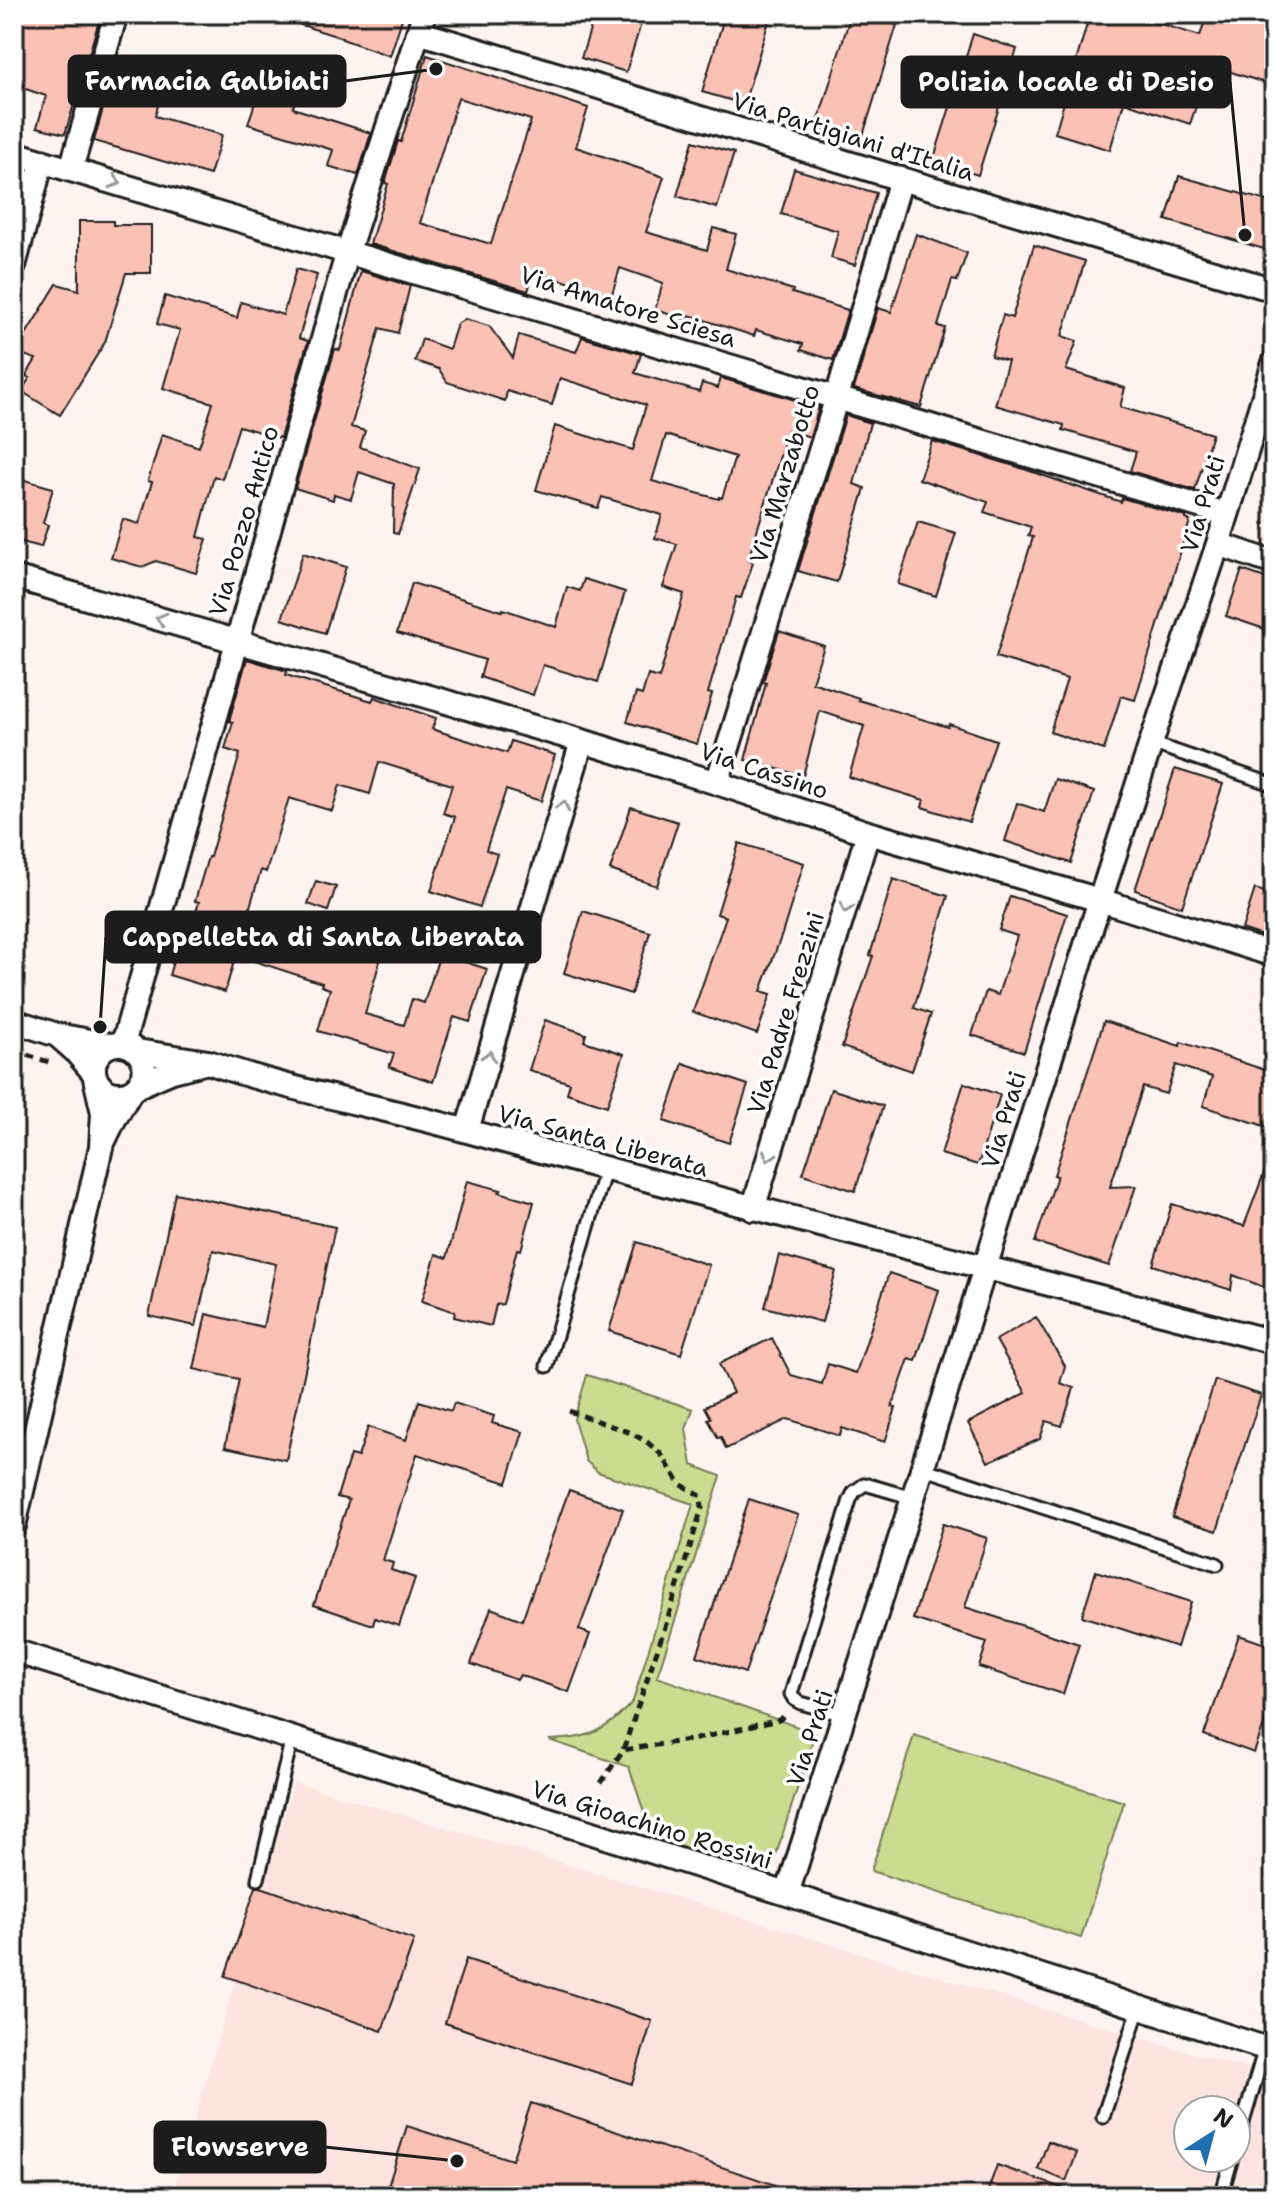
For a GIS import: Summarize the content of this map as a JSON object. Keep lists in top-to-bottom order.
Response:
{
  "streets": {
    "street": [
      "Via Partigiani d'Italia",
      "Via Amatore Sciesa",
      "Via Marzabotto",
      "Via Prati",
      "Via Pozzo Antico",
      "Via Cassino",
      "Via Padre Frezzini",
      "Via Santa Liberata",
      "Via Gioachino Rossini"
    ]
  },
  "crossings": [
    ["Via Partigiani d'Italia", "Via Marzabotto"],
    ["Via Partigiani d'Italia", "Via Pozzo Antico"],
    ["Via Amatore Sciesa", "Via Marzabotto"],
    ["Via Amatore Sciesa", "Via Prati"],
    ["Via Amatore Sciesa", "Via Pozzo Antico"],
    ["Via Marzabotto", "Via Cassino"],
    ["Via Prati", "Via Cassino"],
    ["Via Prati", "Via Santa Liberata"],
    ["Via Prati", "Via Gioachino Rossini"],
    ["Via Pozzo Antico", "Via Cassino"],
    ["Via Pozzo Antico", "Via Santa Liberata"],
    ["Via Cassino", "Via Padre Frezzini"],
    ["Via Padre Frezzini", "Via Santa Liberata"]
  ],
  "one_way": ["Via Padre Frezzini"],
  "places": [
    "Farmacia Galbiati",
    "Polizia locale di Desio",
    "Cappelletta di Santa Liberata",
    "Flowserve"
  ],
  "north": "top right"
}
